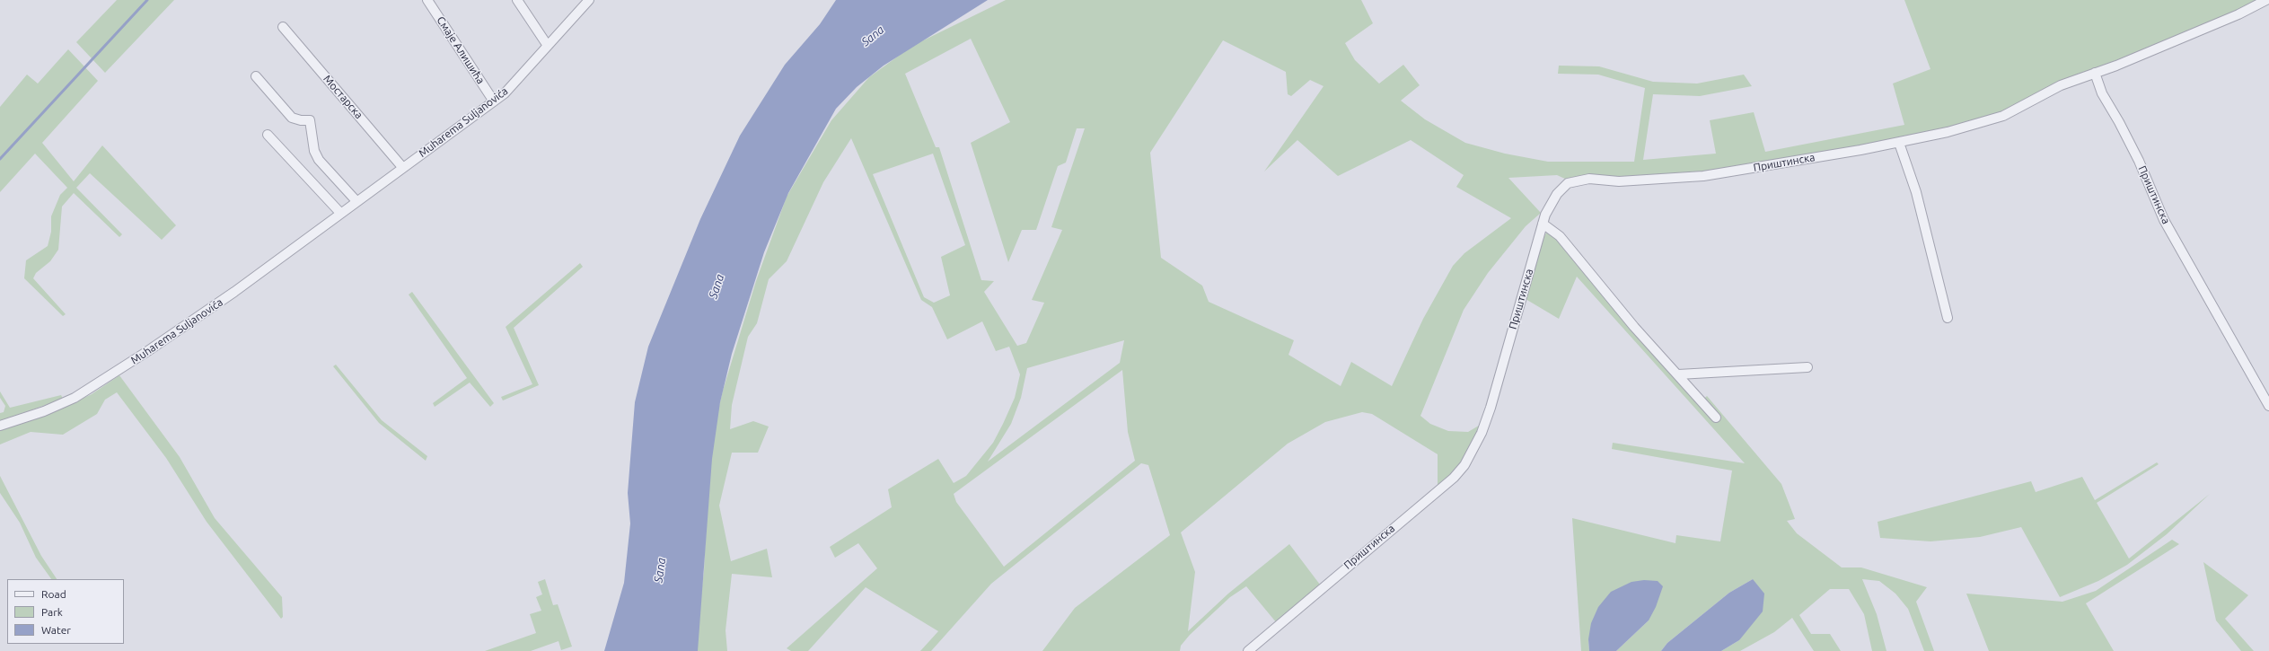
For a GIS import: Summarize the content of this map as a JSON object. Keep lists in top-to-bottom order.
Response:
{
  "streets": {
    "street": [
      "Смаје Алишића",
      "Мостарска",
      "Muharema Suljanovića",
      "Приштинска"
    ]
  },
  "crossings": [
    ["Смаје Алишића", "Muharema Suljanovića"],
    ["Мостарска", "Muharema Suljanovića"]
  ],
  "water": ["Sana"],
  "legend": ["Road", "Park", "Water"]
}
